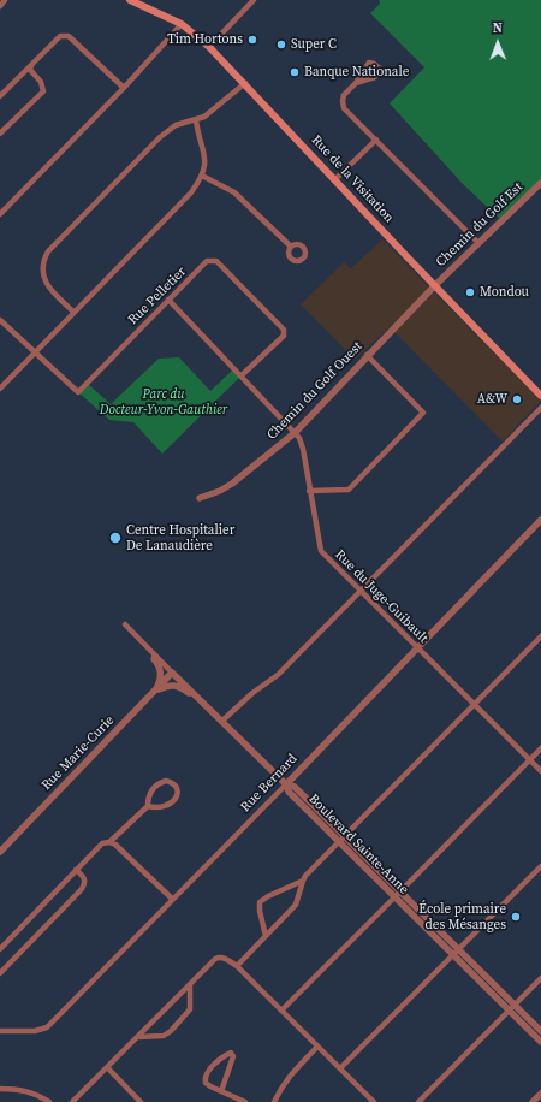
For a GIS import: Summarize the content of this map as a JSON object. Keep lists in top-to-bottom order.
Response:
{
  "streets": {
    "main road": ["Rue de la Visitation"],
    "street": [
      "Chemin du Golf Est",
      "Rue Pelletier",
      "Chemin du Golf Ouest",
      "Rue du Juge-Guibault",
      "Rue Marie-Curie",
      "Rue Bernard",
      "Boulevard Sainte-Anne"
    ]
  },
  "crossings": [
    ["Rue de la Visitation", "Chemin du Golf Est"],
    ["Rue de la Visitation", "Chemin du Golf Ouest"],
    ["Chemin du Golf Est", "Chemin du Golf Ouest"],
    ["Rue Pelletier", "Rue du Juge-Guibault"],
    ["Chemin du Golf Ouest", "Rue du Juge-Guibault"],
    ["Rue du Juge-Guibault", "Rue Bernard"],
    ["Rue Marie-Curie", "Boulevard Sainte-Anne"],
    ["Rue Bernard", "Boulevard Sainte-Anne"]
  ],
  "parks": ["Parc du Docteur-Yvon-Gauthier"],
  "places": [
    "Tim Hortons",
    "Super C",
    "Banque Nationale",
    "Mondou",
    "A&W",
    "Centre Hospitalier De Lanaudière",
    "École primaire des Mésanges"
  ],
  "north": "top"
}
